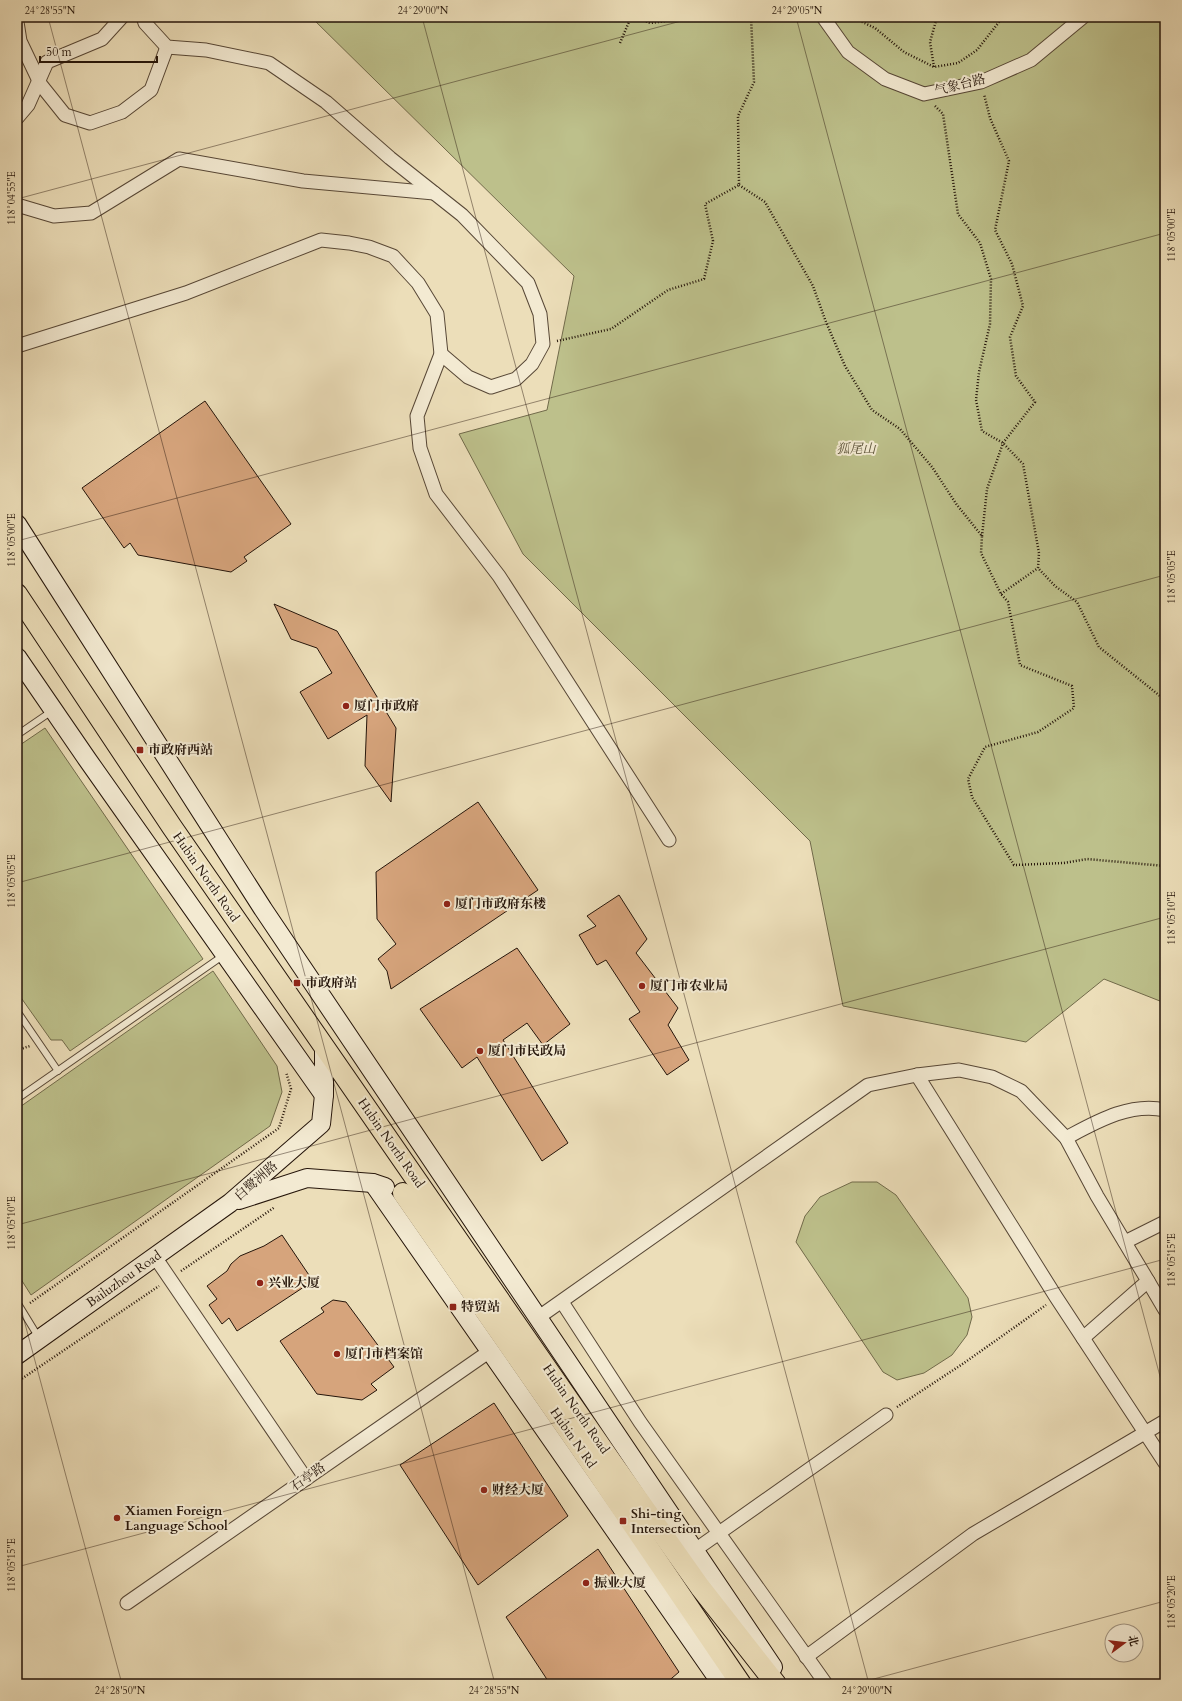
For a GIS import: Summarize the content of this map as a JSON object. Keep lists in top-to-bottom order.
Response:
{
  "streets": {
    "main road": ["Hubin North Road", "Hubin N Rd"],
    "street": [
      "气象台路",
      "白鹭洲路",
      "Bailuzhou Road",
      "石亭路"
    ]
  },
  "crossings": [
    ["Hubin North Road", "白鹭洲路"],
    ["白鹭洲路", "Bailuzhou Road"],
    ["白鹭洲路", "Hubin N Rd"]
  ],
  "parks": ["狐尾山"],
  "places": {
    "other": [
      "厦门市政府",
      "厦门市政府东楼",
      "厦门市农业局",
      "厦门市民政局",
      "兴业大厦",
      "厦门市档案馆",
      "财经大厦",
      "Xiamen Foreign Language School",
      "振业大厦"
    ],
    "transit": [
      "市政府西站",
      "市政府站",
      "特贸站",
      "Shi-ting Intersection"
    ]
  },
  "scale_bar": "50 m",
  "north": "right",
  "coordinates": [
    "24°28'55\"N",
    "24°29'00\"N",
    "24°29'05\"N",
    "118°04'55\"E",
    "118°05'00\"E",
    "118°05'05\"E",
    "118°05'10\"E",
    "118°05'15\"E",
    "118°05'20\"E",
    "24°28'50\"N"
  ]
}
